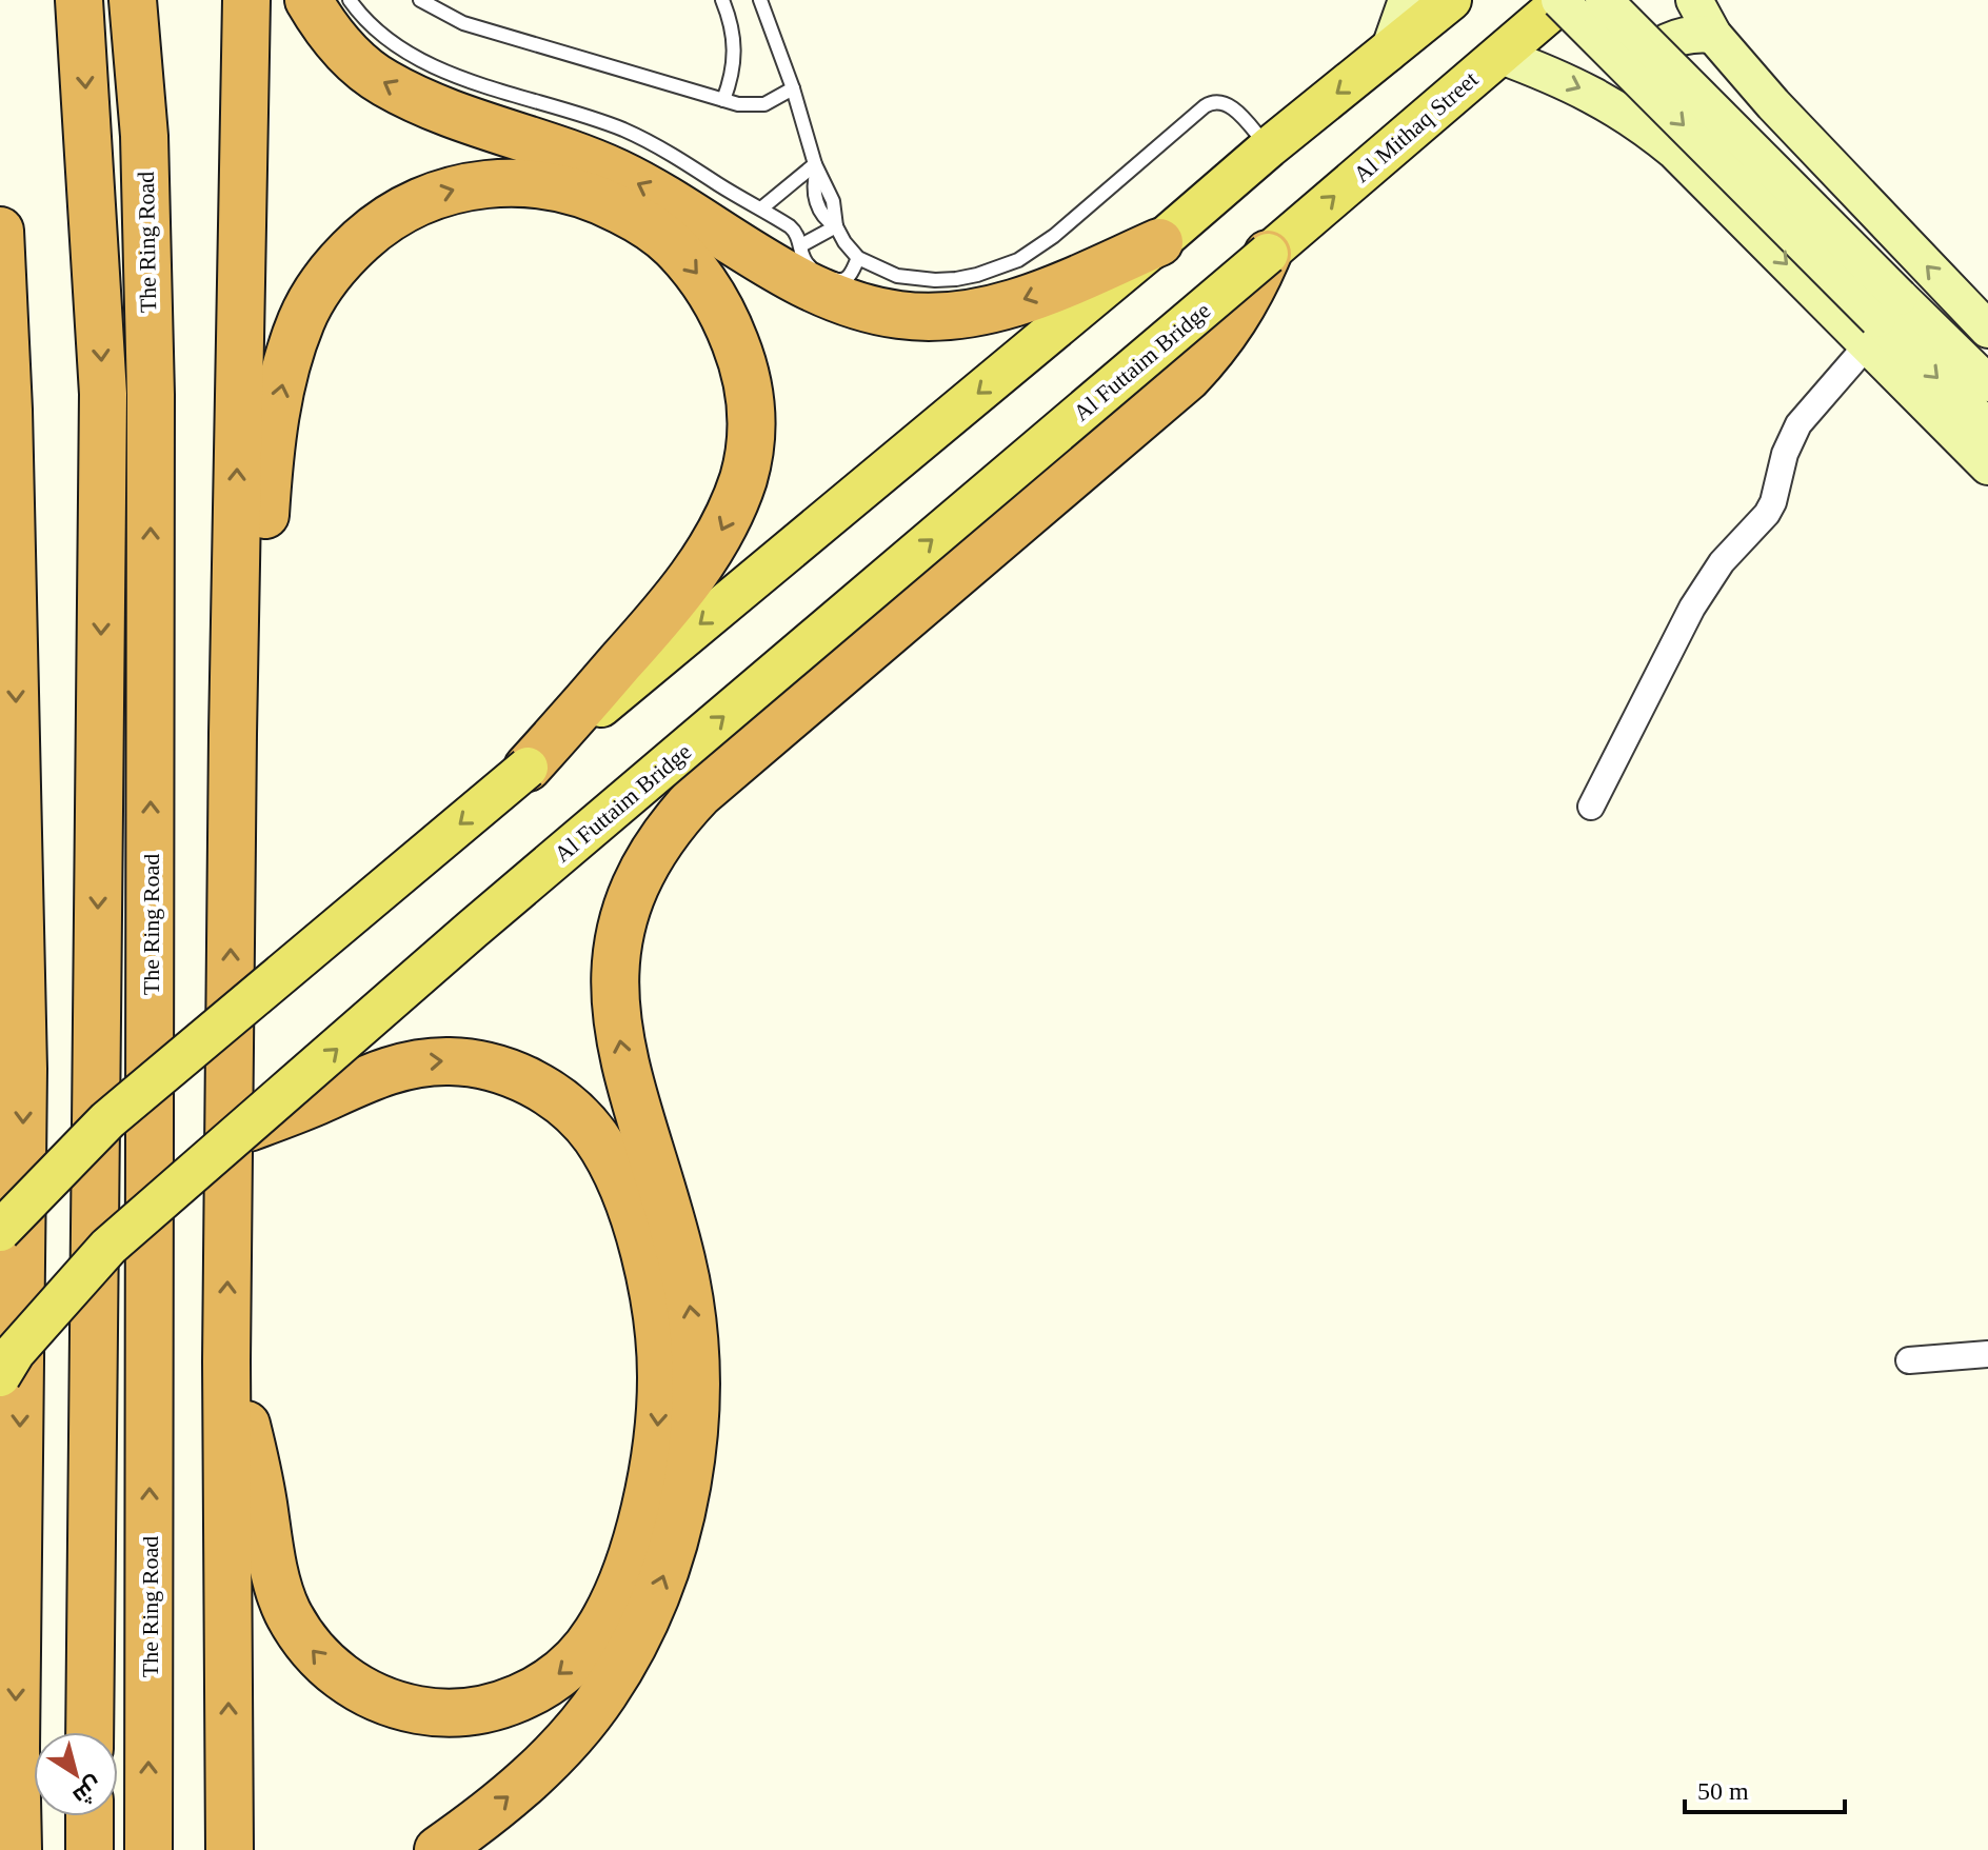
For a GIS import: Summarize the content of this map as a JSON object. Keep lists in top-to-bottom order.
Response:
{
  "streets": {
    "highway": ["The Ring Road"],
    "main road": ["Al Mithaq Street", "Al Futtaim Bridge"]
  },
  "crossings": [
    ["Al Mithaq Street", "Al Futtaim Bridge"]
  ],
  "scale_bar": "50 m",
  "north": "bottom right"
}
